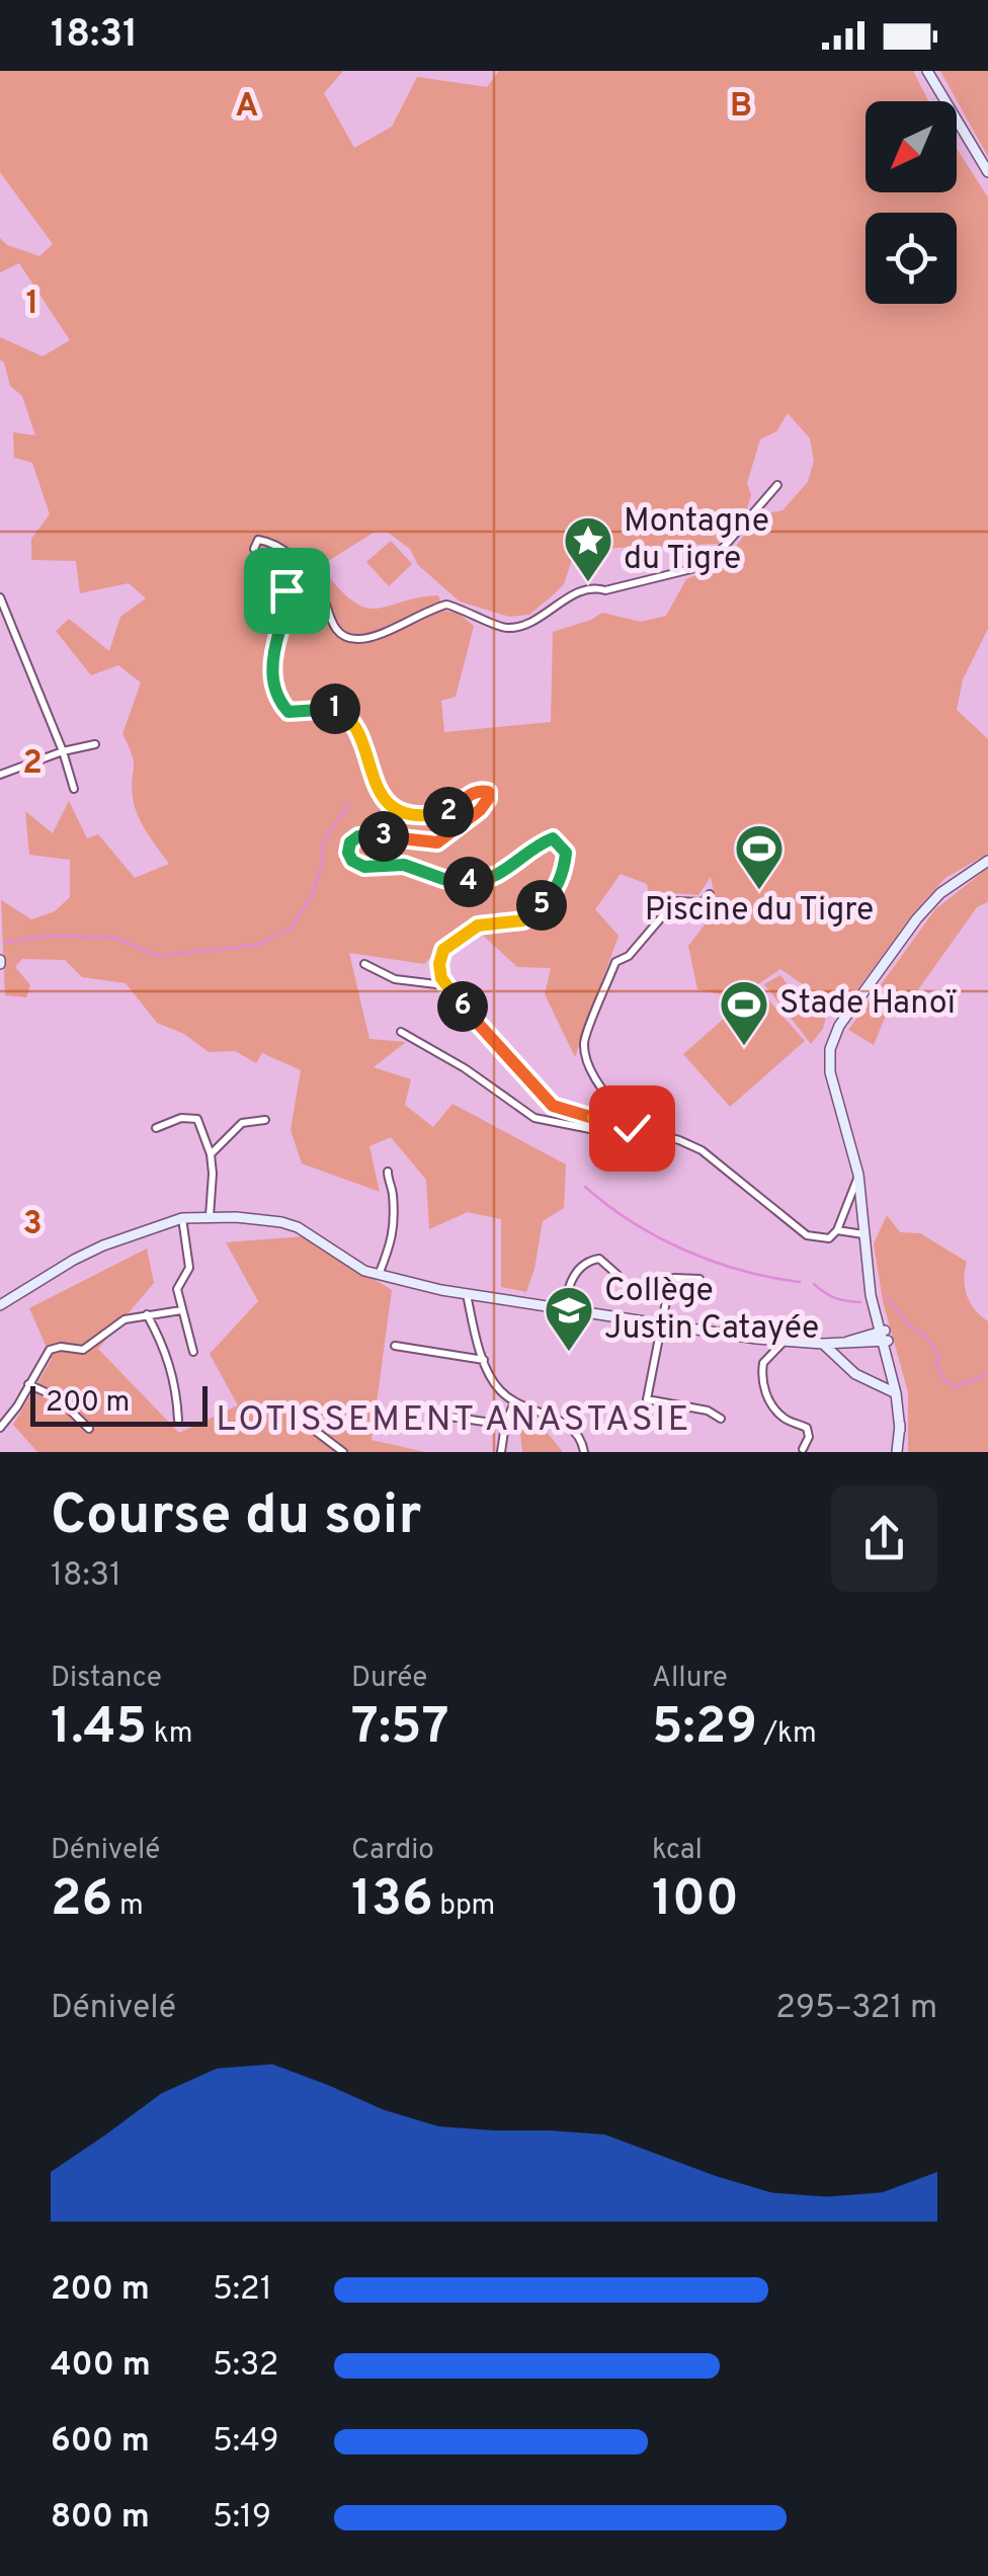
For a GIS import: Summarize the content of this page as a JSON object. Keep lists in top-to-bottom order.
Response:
{
  "districts": ["LOTISSEMENT ANASTASIE"],
  "places": {
    "place": ["Montagne du Tigre"],
    "sports": ["Piscine du Tigre", "Stade Hanoï"],
    "school or university": ["Collège Justin Catayée"]
  },
  "scale_bar": "200 m",
  "north": "bottom left",
  "page": {
    "status": "18:31",
    "pins": [
      "1",
      "2",
      "3",
      "4",
      "5",
      "6"
    ],
    "scale": "200 m",
    "heading": ["Course du soir", "18:31"],
    "stats": [
      ["Distance", "1.45 km"],
      ["Durée", "7:57"],
      ["Allure", "5:29 /km"],
      ["Dénivelé", "26 m"],
      ["Cardio", "136 bpm"],
      ["kcal", "100"]
    ],
    "chart": ["Dénivelé", "295–321 m"],
    "list": [
      {
        "name": "200 m",
        "note": "5:21"
      },
      {
        "name": "400 m",
        "note": "5:32"
      },
      {
        "name": "600 m",
        "note": "5:49"
      },
      {
        "name": "800 m",
        "note": "5:19"
      }
    ]
  },
  "grid": {
    "columns": ["A", "B"],
    "rows": ["1", "2", "3"]
  }
}
